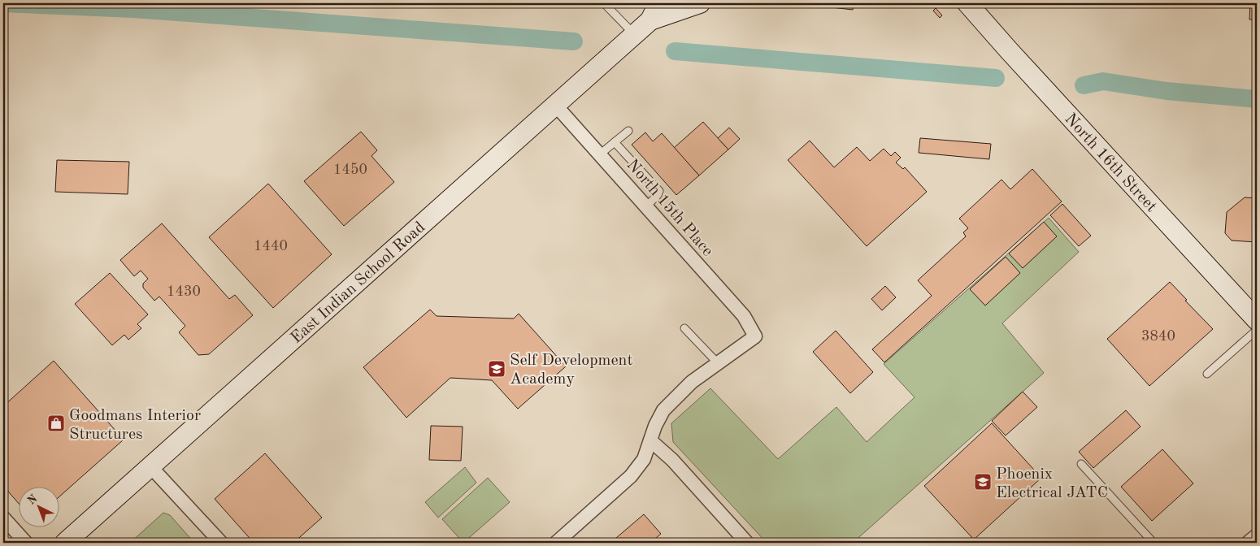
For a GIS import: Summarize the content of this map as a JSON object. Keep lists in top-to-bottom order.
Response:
{
  "streets": {
    "main road": ["North 16th Street", "East Indian School Road"],
    "street": ["North 15th Place"]
  },
  "crossings": [
    ["North 15th Place", "East Indian School Road"]
  ],
  "places": {
    "school or university": ["Self Development Academy", "Phoenix Electrical JATC"],
    "shop": ["Goodmans Interior Structures"]
  },
  "house_numbers": [
    "1450",
    "1440",
    "1430",
    "3840"
  ],
  "north": "top left"
}
